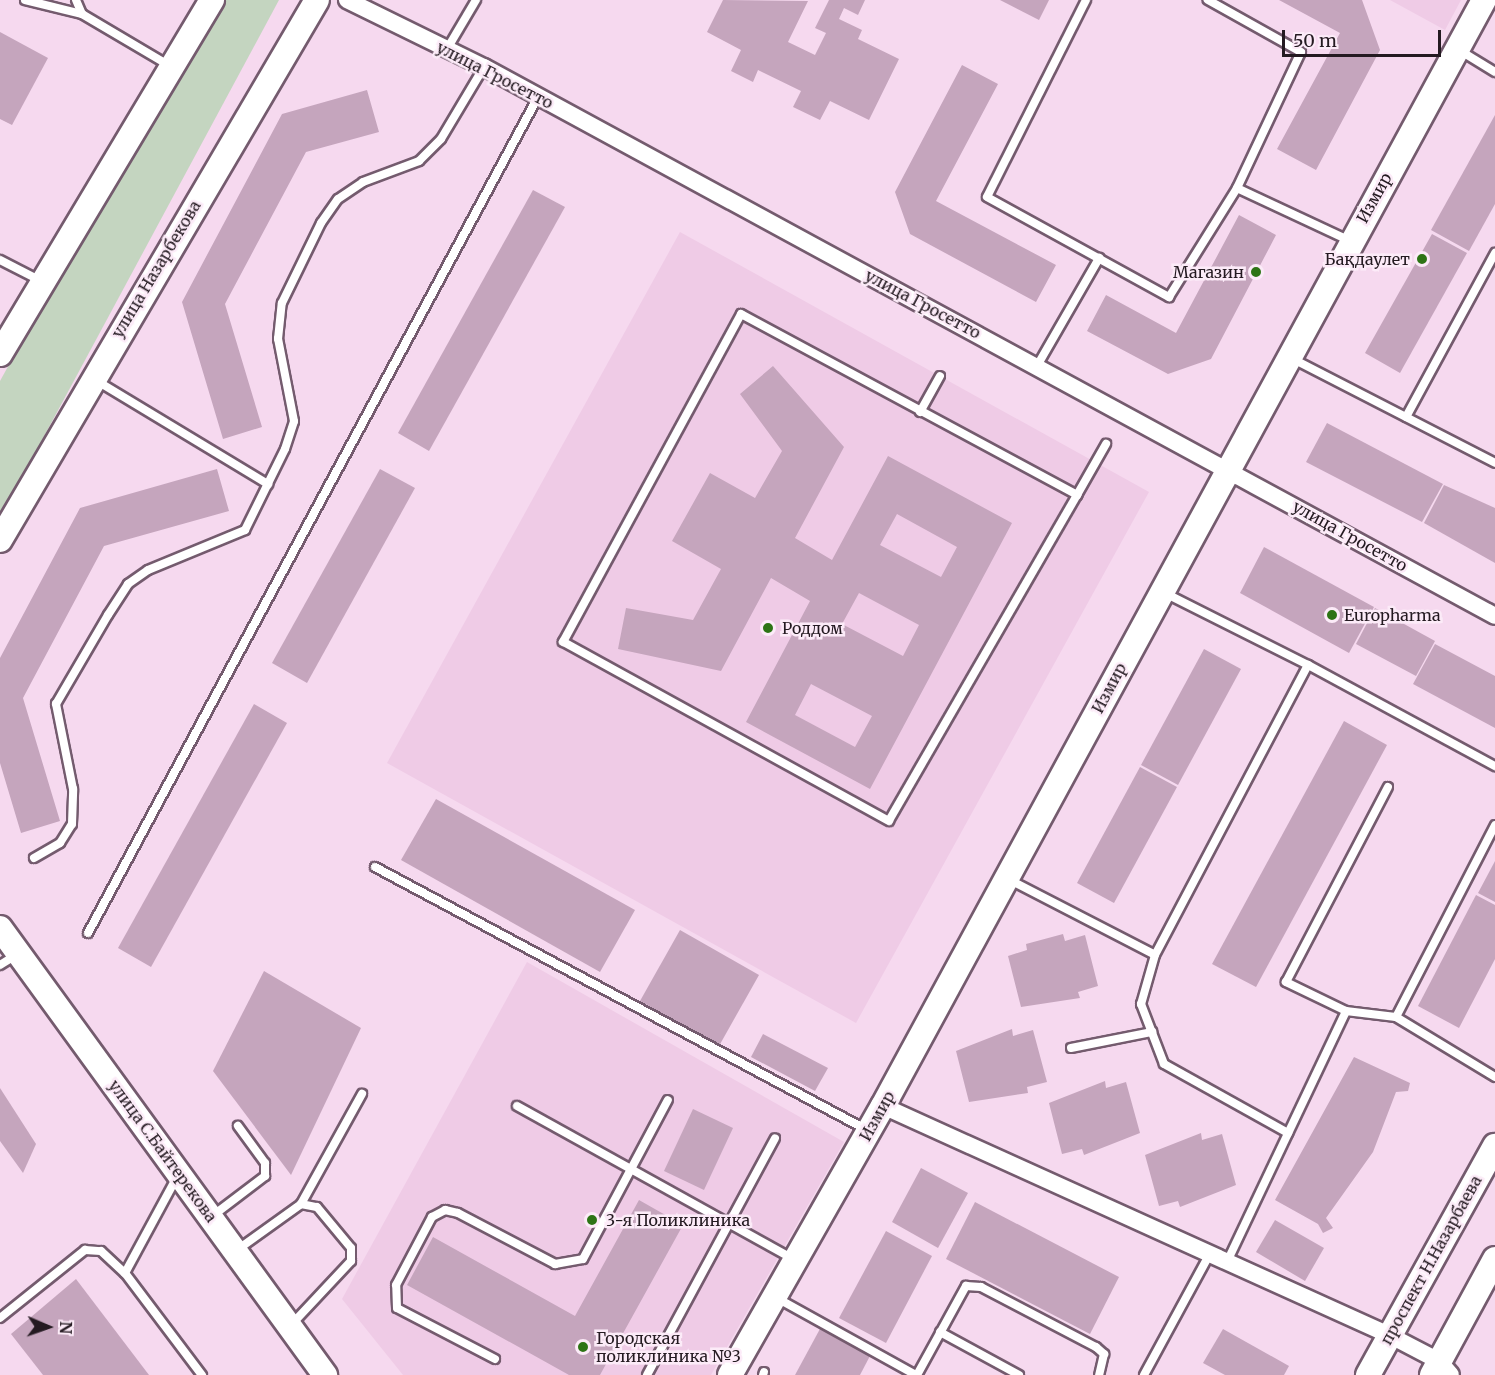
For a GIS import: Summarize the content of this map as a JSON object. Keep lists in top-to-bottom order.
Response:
{
  "streets": {
    "street": [
      "улица Гросетто",
      "Измир",
      "улица Назарбекова",
      "улица С.Байтерекова",
      "проспект Н.Назарбаева"
    ]
  },
  "crossings": [
    ["улица Гросетто", "Измир"]
  ],
  "places": [
    "Бақдаулет",
    "Магазин",
    "Europharma",
    "Роддом",
    "3-я Поликлиника",
    "Городская поликлиника №3"
  ],
  "scale_bar": "50 m",
  "north": "right"
}
